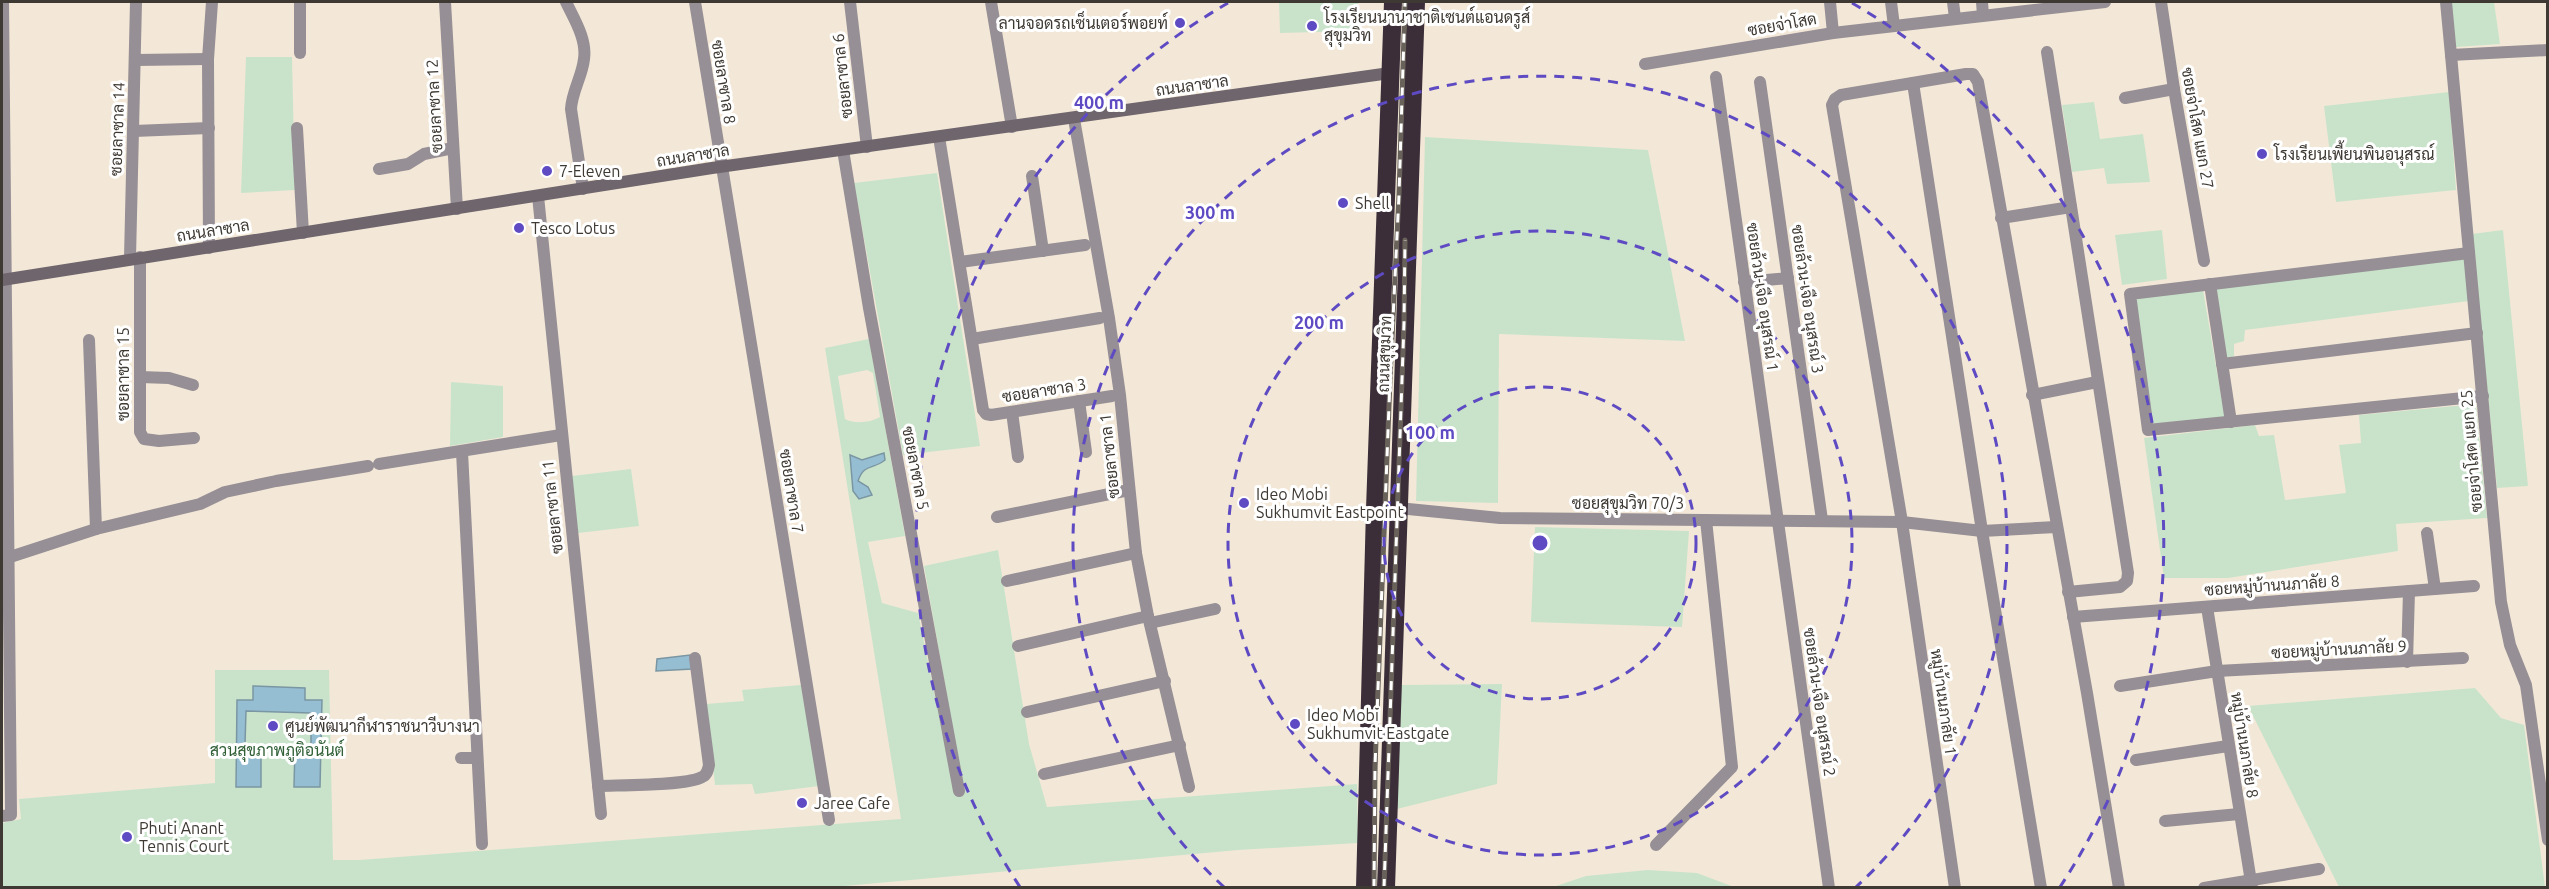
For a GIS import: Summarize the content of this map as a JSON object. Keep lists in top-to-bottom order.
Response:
{
  "streets": {
    "highway": ["ถนนสุขุมวิท"],
    "street": [
      "ซอยจ่าโสด",
      "ซอยลาซาล 6",
      "ซอยลาซาล 8",
      "ถนนลาซาล",
      "ซอยลาซาล 12",
      "ซอยจ่าโสด แยก 27",
      "ซอยลาซาล 14",
      "ซอยล้วน-เจือ อนุสรณ์ 1",
      "ซอยล้วน-เจือ อนุสรณ์ 3",
      "ซอยลาซาล 15",
      "ซอยลาซาล 3",
      "ซอยจ่าโสด แยก 25",
      "ซอยลาซาล 1",
      "ซอยลาซาล 5",
      "ซอยลาซาล 7",
      "ซอยสุขุมวิท 70/3",
      "ซอยลาซาล 11",
      "ซอยหมู่บ้านนภาลัย 8",
      "ซอยหมู่บ้านนภาลัย 9",
      "ซอยล้วน-เจือ อนุสรณ์ 2",
      "หมู่บ้านนภาลัย 1",
      "หมู่บ้านนภาลัย 8"
    ]
  },
  "crossings": [
    ["ซอยลาซาล 6", "ถนนลาซาล"],
    ["ซอยลาซาล 8", "ถนนลาซาล"],
    ["ซอยลาซาล 8", "ซอยลาซาล 7"],
    ["ถนนลาซาล", "ซอยลาซาล 12"],
    ["ถนนลาซาล", "ซอยลาซาล 14"],
    ["ถนนลาซาล", "ถนนสุขุมวิท"],
    ["ถนนลาซาล", "ซอยลาซาล 15"],
    ["ถนนลาซาล", "ซอยลาซาล 3"],
    ["ถนนลาซาล", "ซอยลาซาล 1"],
    ["ถนนลาซาล", "ซอยลาซาล 5"],
    ["ถนนลาซาล", "ซอยลาซาล 7"],
    ["ถนนลาซาล", "ซอยลาซาล 11"],
    ["ซอยลาซาล 14", "ซอยลาซาล 15"],
    ["ซอยล้วน-เจือ อนุสรณ์ 1", "ซอยสุขุมวิท 70/3"],
    ["ซอยล้วน-เจือ อนุสรณ์ 1", "ซอยล้วน-เจือ อนุสรณ์ 2"],
    ["ซอยล้วน-เจือ อนุสรณ์ 3", "ซอยสุขุมวิท 70/3"],
    ["ถนนสุขุมวิท", "ซอยสุขุมวิท 70/3"],
    ["ซอยสุขุมวิท 70/3", "ซอยล้วน-เจือ อนุสรณ์ 2"],
    ["ซอยสุขุมวิท 70/3", "หมู่บ้านนภาลัย 1"],
    ["ซอยหมู่บ้านนภาลัย 8", "หมู่บ้านนภาลัย 8"],
    ["ซอยหมู่บ้านนภาลัย 9", "หมู่บ้านนภาลัย 8"]
  ],
  "parks": ["สวนสุขภาพภูติอนันต์"],
  "places": [
    "ลานจอดรถเซ็นเตอร์พอยท์",
    "โรงเรียนนานาชาติเซนต์แอนดรูส์ สุขุมวิท",
    "โรงเรียนเพี้ยนพินอนุสรณ์",
    "7-Eleven",
    "Shell",
    "Tesco Lotus",
    "Ideo Mobi Sukhumvit Eastpoint",
    "Ideo Mobi Sukhumvit Eastgate",
    "ศูนย์พัฒนากีฬาราชนาวีบางนา",
    "Jaree Cafe",
    "Phuti Anant Tennis Court"
  ],
  "rings": [
    "400 m",
    "300 m",
    "200 m",
    "100 m"
  ]
}
